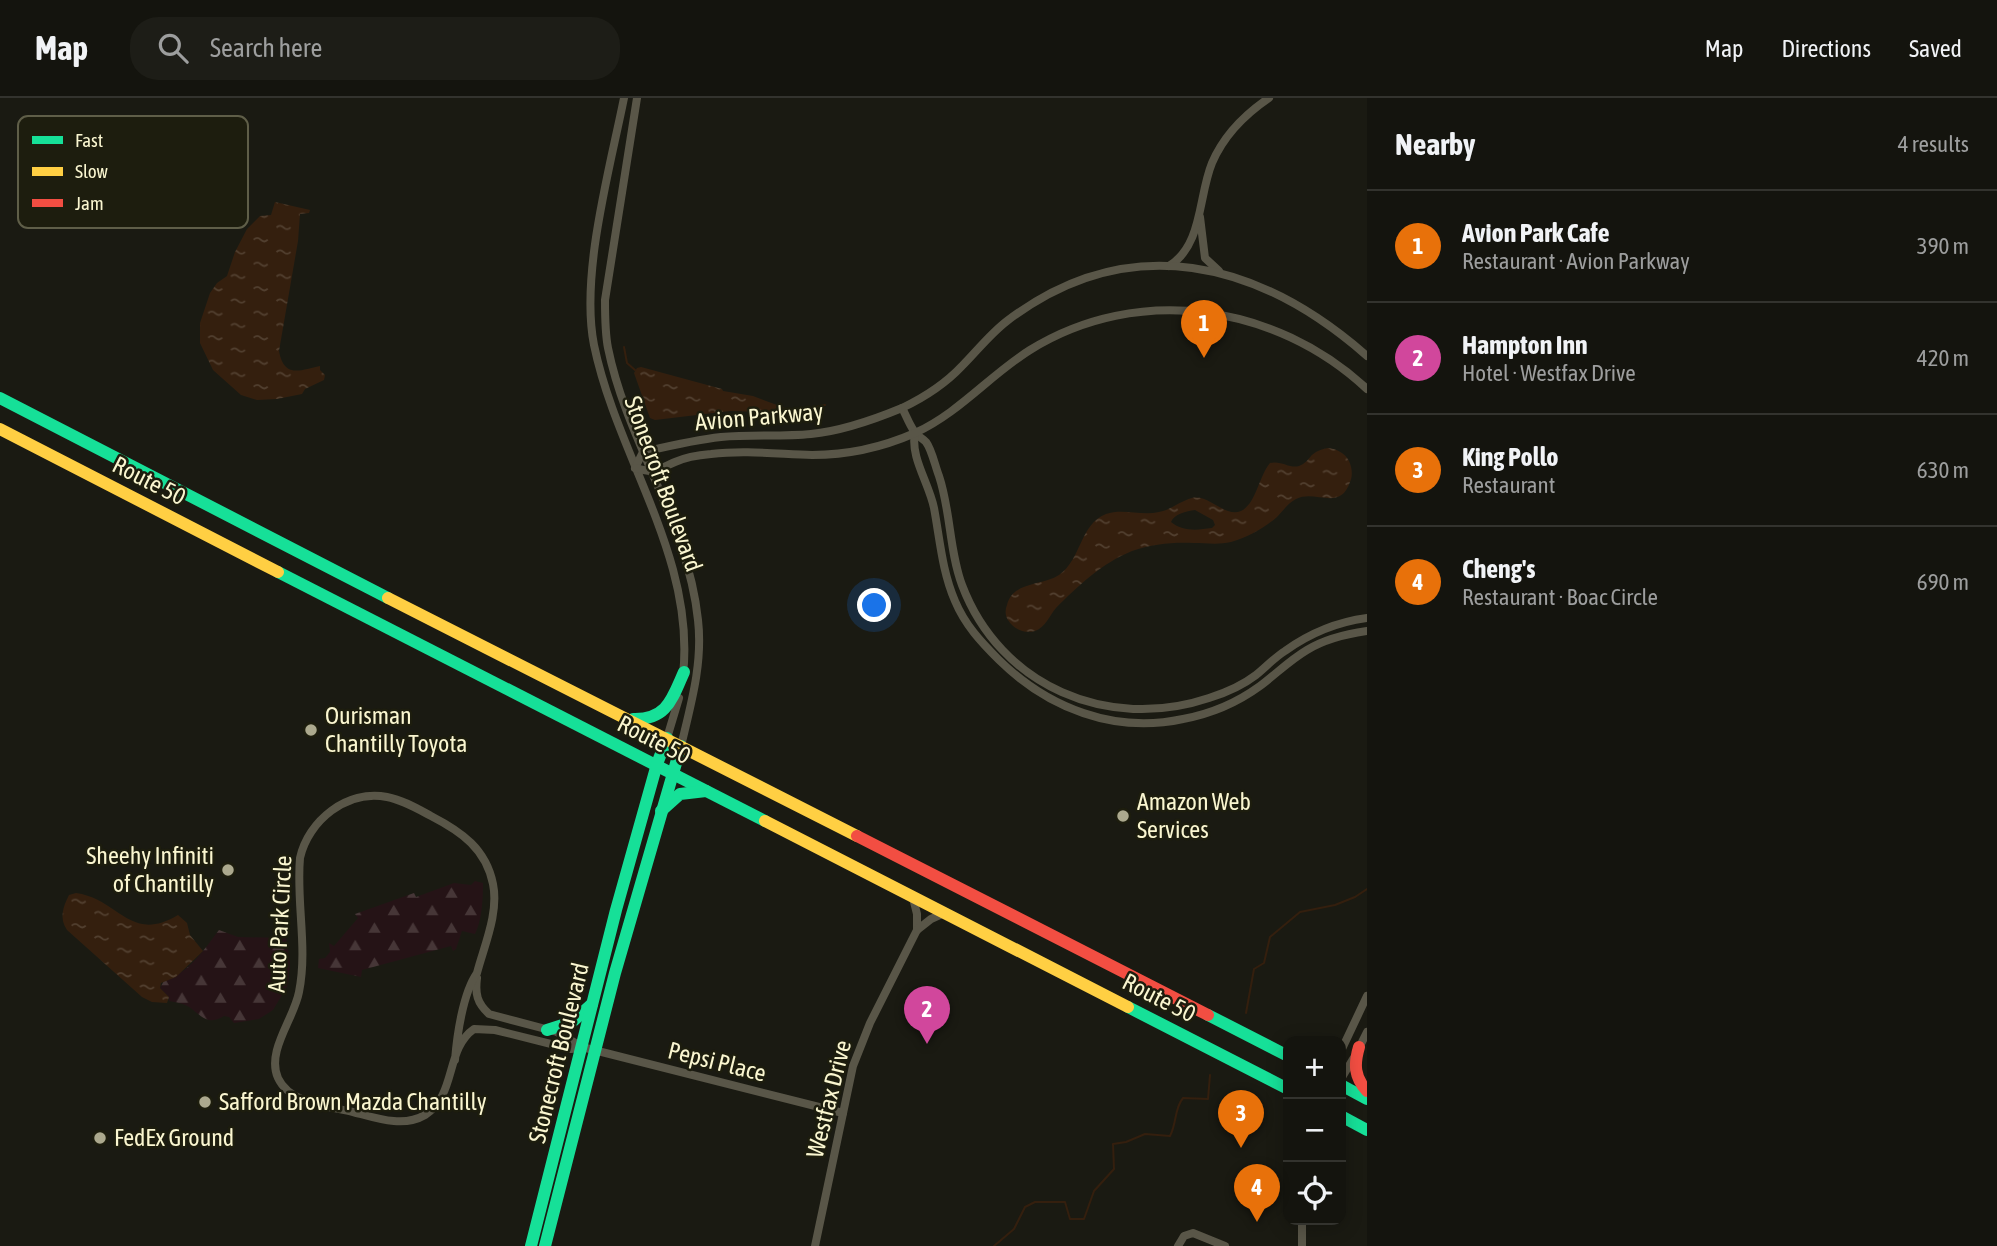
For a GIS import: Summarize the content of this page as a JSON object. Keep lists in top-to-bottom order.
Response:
{
  "streets": {
    "main road": ["Route 50", "Stonecroft Boulevard"],
    "street": [
      "Avion Parkway",
      "Auto Park Circle",
      "Pepsi Place",
      "Westfax Drive"
    ]
  },
  "crossings": [
    ["Avion Parkway", "Stonecroft Boulevard"],
    ["Route 50", "Stonecroft Boulevard"],
    ["Stonecroft Boulevard", "Auto Park Circle"],
    ["Stonecroft Boulevard", "Pepsi Place"],
    ["Auto Park Circle", "Pepsi Place"],
    ["Pepsi Place", "Westfax Drive"]
  ],
  "places": [
    "Ourisman Chantilly Toyota",
    "Amazon Web Services",
    "Sheehy Infiniti of Chantilly",
    "Safford Brown Mazda Chantilly",
    "FedEx Ground"
  ],
  "legend": ["Fast", "Slow", "Jam"],
  "page": {
    "header": "Map",
    "search": "Search here",
    "nav": ["Map", "Directions", "Saved"],
    "heading": ["Nearby", "4 results"],
    "list": [
      {
        "mark": "1",
        "name": "Avion Park Cafe",
        "note": "Restaurant · Avion Parkway",
        "value": "390 m"
      },
      {
        "mark": "2",
        "name": "Hampton Inn",
        "note": "Hotel · Westfax Drive",
        "value": "420 m"
      },
      {
        "mark": "3",
        "name": "King Pollo",
        "note": "Restaurant",
        "value": "630 m"
      },
      {
        "mark": "4",
        "name": "Cheng's",
        "note": "Restaurant · Boac Circle",
        "value": "690 m"
      }
    ],
    "pins": [
      "1",
      "2",
      "3",
      "4"
    ],
    "map_buttons": ["+", "−"]
  }
}
